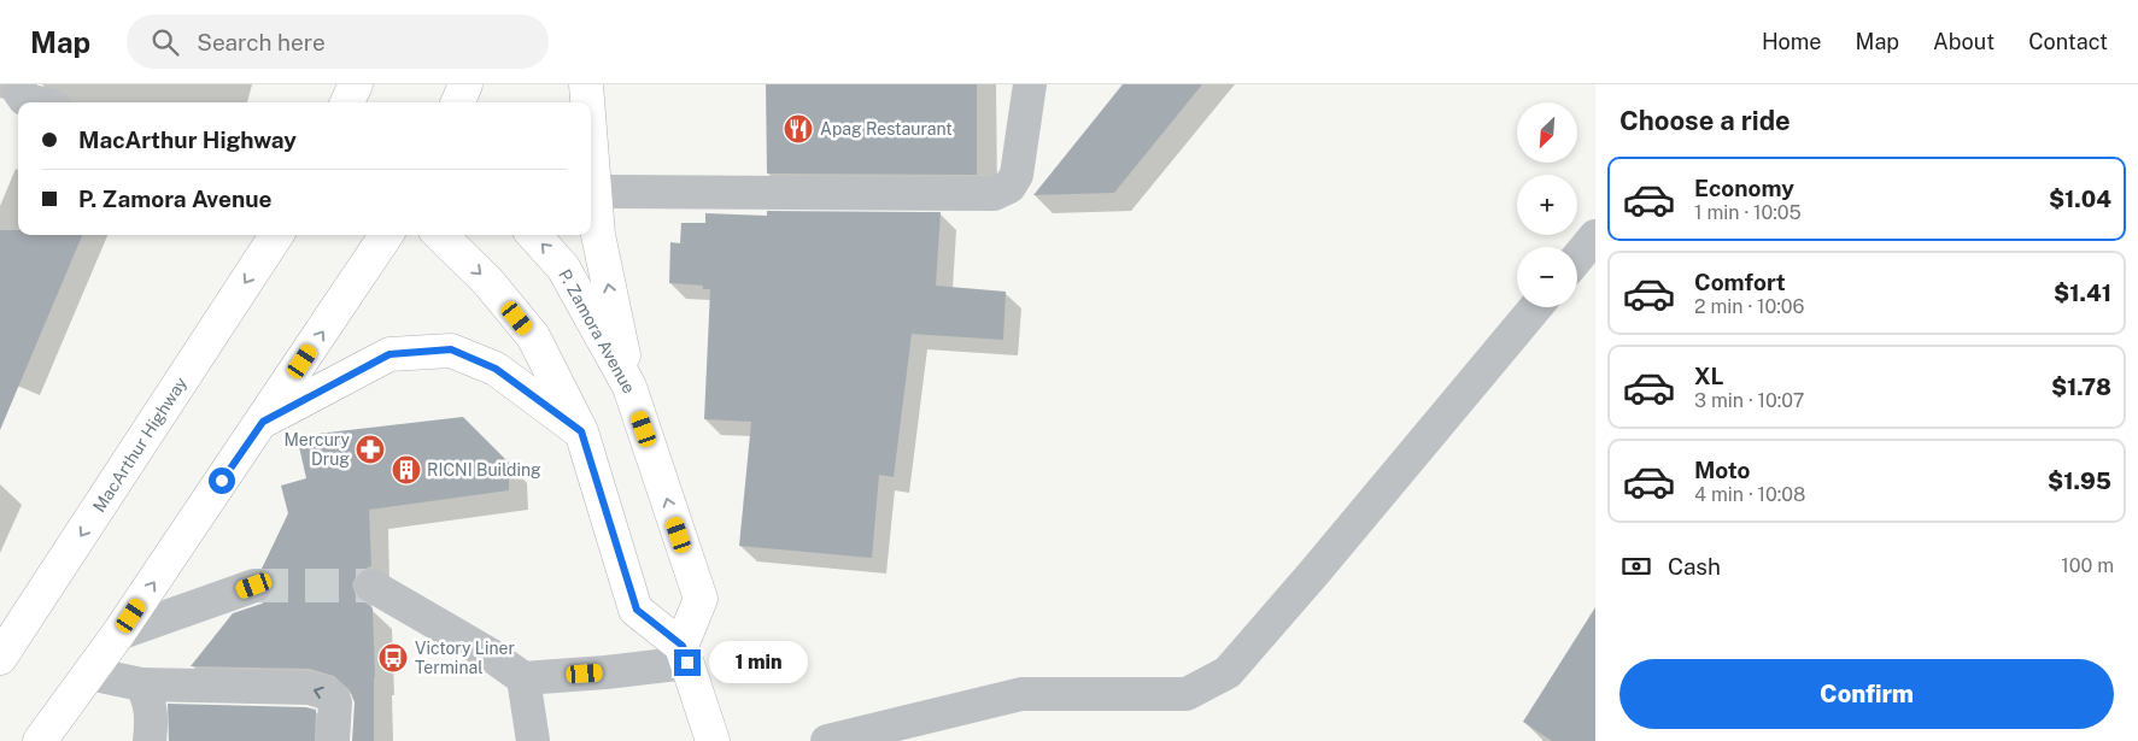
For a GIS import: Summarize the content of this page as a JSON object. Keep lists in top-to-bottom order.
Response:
{
  "streets": {
    "highway": ["P. Zamora Avenue", "MacArthur Highway"]
  },
  "places": {
    "restaurant": ["Apag Restaurant"],
    "pharmacy": ["Mercury Drug"],
    "building": ["RICNI Building"],
    "bus stop": ["Victory Liner Terminal"]
  },
  "north": "bottom left",
  "page": {
    "header": "Map",
    "search": "Search here",
    "nav": [
      "Home",
      "Map",
      "About",
      "Contact"
    ],
    "heading": "Choose a ride",
    "map_buttons": ["+", "−"],
    "banner": ["MacArthur Highway", "P. Zamora Avenue"],
    "list": [
      {
        "name": "Economy",
        "note": "1 min · 10:05",
        "value": "$1.04"
      },
      {
        "name": "Comfort",
        "note": "2 min · 10:06",
        "value": "$1.41"
      },
      {
        "name": "XL",
        "note": "3 min · 10:07",
        "value": "$1.78"
      },
      {
        "name": "Moto",
        "note": "4 min · 10:08",
        "value": "$1.95"
      }
    ],
    "pay": ["Cash", "100 m"],
    "bubble": "1 min",
    "buttons": "Confirm"
  }
}
